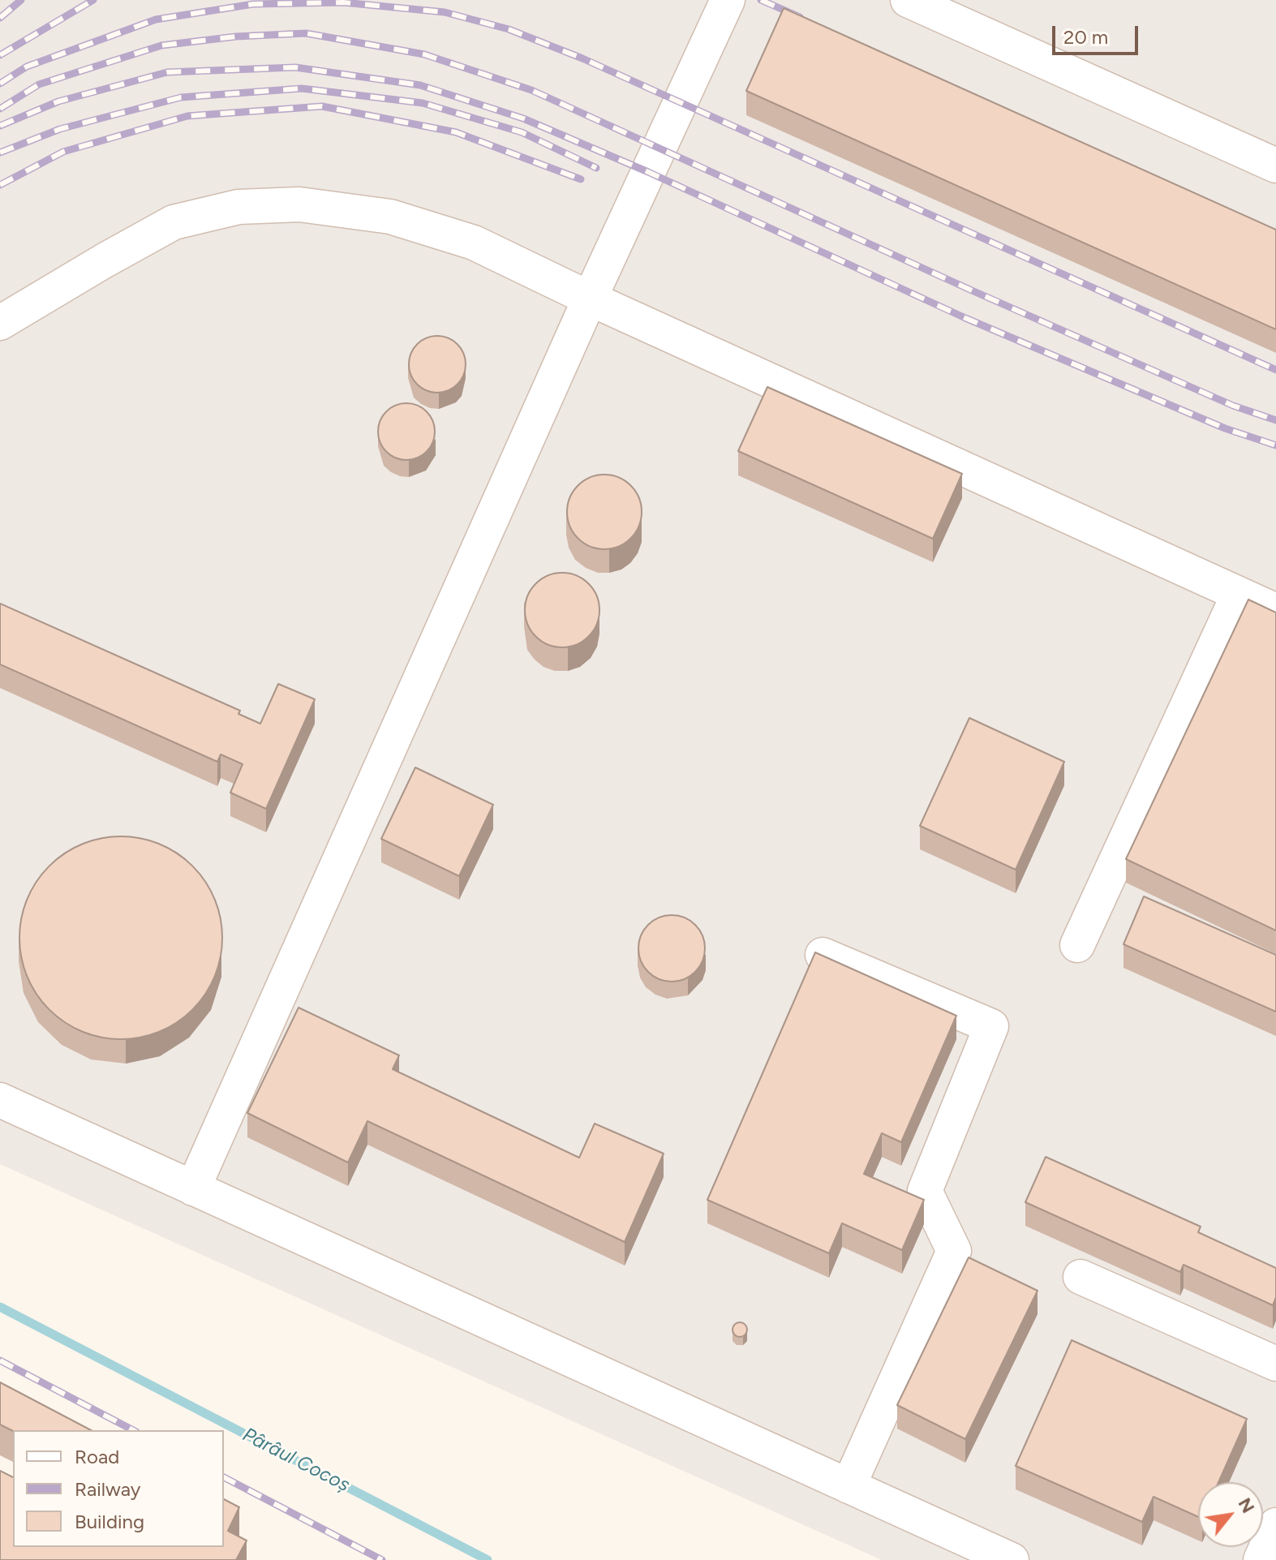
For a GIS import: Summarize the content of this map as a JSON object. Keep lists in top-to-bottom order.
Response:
{
  "water": ["Pârâul Cocoș"],
  "legend": ["Road", "Railway", "Building"],
  "scale_bar": "20 m",
  "north": "top right"
}
